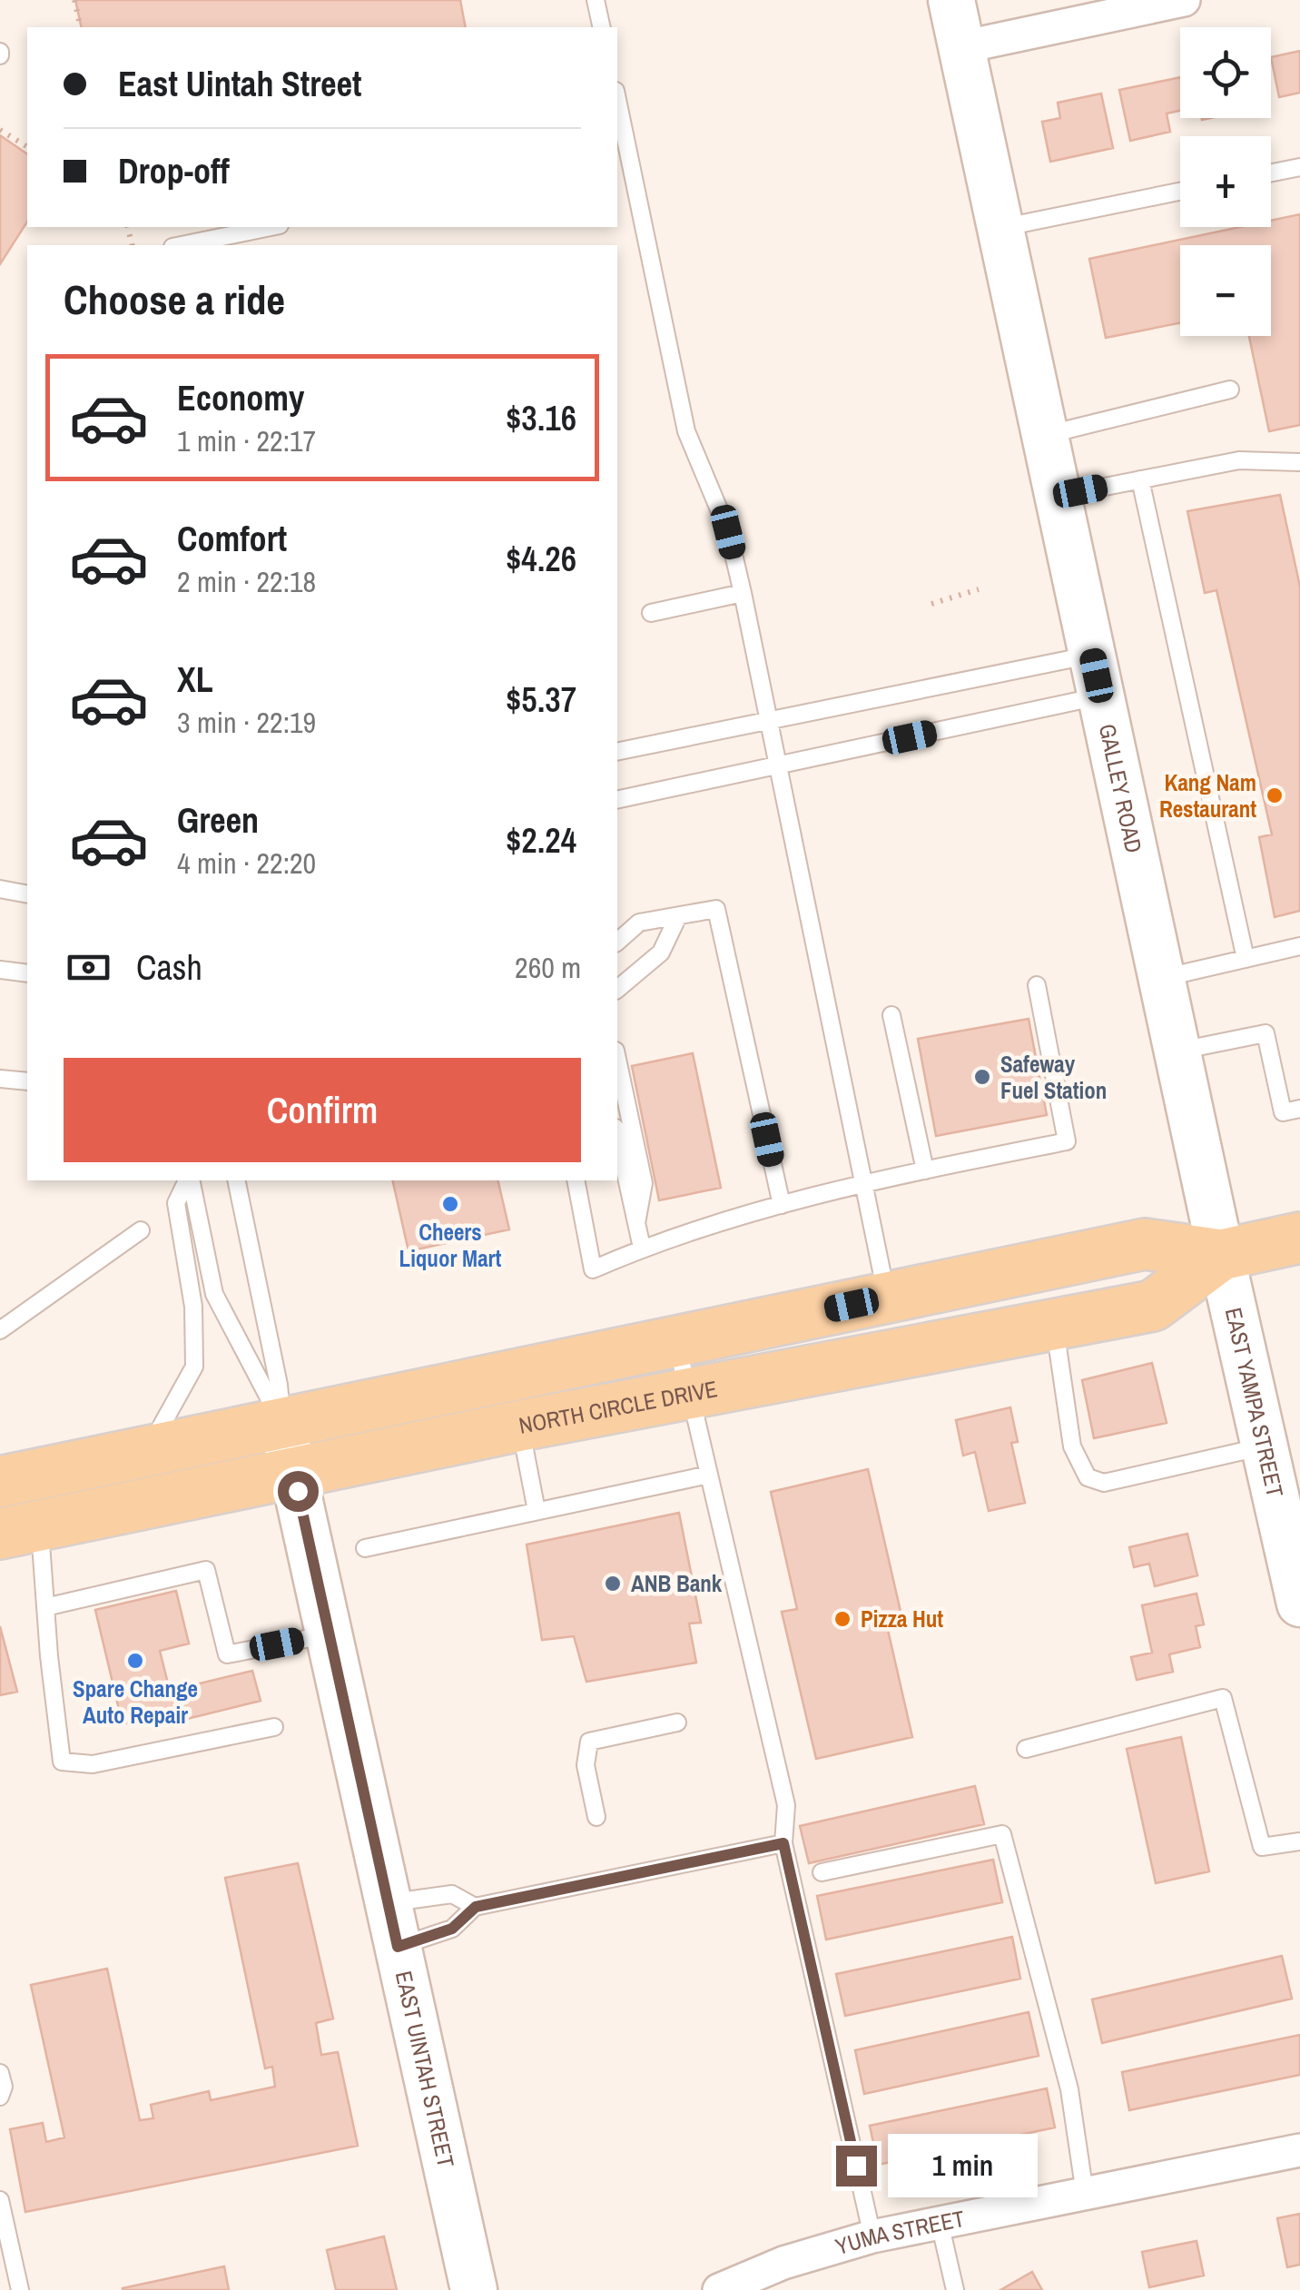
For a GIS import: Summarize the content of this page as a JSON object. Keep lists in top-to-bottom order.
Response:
{
  "streets": {
    "main road": [
      "GALLEY ROAD",
      "EAST YAMPA STREET",
      "NORTH CIRCLE DRIVE",
      "EAST UINTAH STREET"
    ],
    "street": ["YUMA STREET"]
  },
  "crossings": [
    ["GALLEY ROAD", "EAST YAMPA STREET"],
    ["GALLEY ROAD", "NORTH CIRCLE DRIVE"],
    ["EAST YAMPA STREET", "NORTH CIRCLE DRIVE"],
    ["NORTH CIRCLE DRIVE", "EAST UINTAH STREET"]
  ],
  "places": [
    "Kang Nam Restaurant",
    "Safeway Fuel Station",
    "Cheers Liquor Mart",
    "ANB Bank",
    "Pizza Hut",
    "Spare Change Auto Repair"
  ],
  "page": {
    "map_buttons": ["+", "−"],
    "banner": ["East Uintah Street", "Drop-off"],
    "heading": "Choose a ride",
    "list": [
      {
        "name": "Economy",
        "note": "1 min · 22:17",
        "value": "$3.16"
      },
      {
        "name": "Comfort",
        "note": "2 min · 22:18",
        "value": "$4.26"
      },
      {
        "name": "XL",
        "note": "3 min · 22:19",
        "value": "$5.37"
      },
      {
        "name": "Green",
        "note": "4 min · 22:20",
        "value": "$2.24"
      }
    ],
    "pay": ["Cash", "260 m"],
    "buttons": "Confirm",
    "bubble": "1 min"
  }
}
